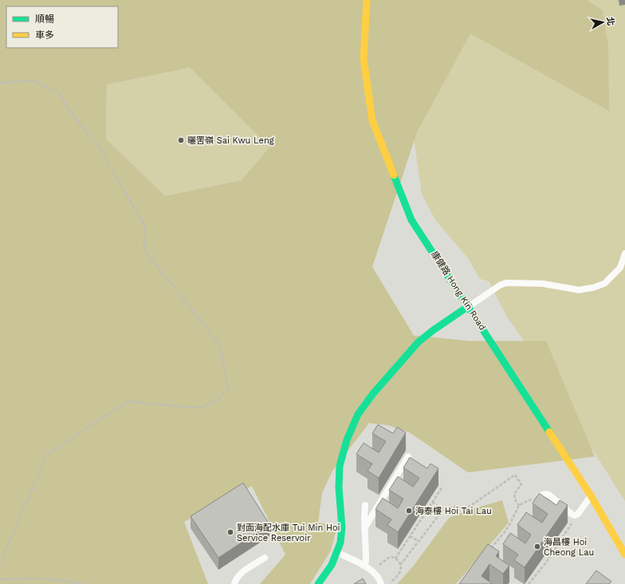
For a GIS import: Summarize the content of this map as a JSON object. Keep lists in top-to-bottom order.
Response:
{
  "streets": {
    "street": ["康健路 Hong Kin Road"]
  },
  "places": [
    "曬罟嶺 Sai Kwu Leng",
    "海泰樓 Hoi Tai Lau",
    "對面海配水庫 Tui Min Hoi Service Reservoir",
    "海昌樓 Hoi Cheong Lau"
  ],
  "legend": ["順暢", "車多"],
  "north": "right"
}
